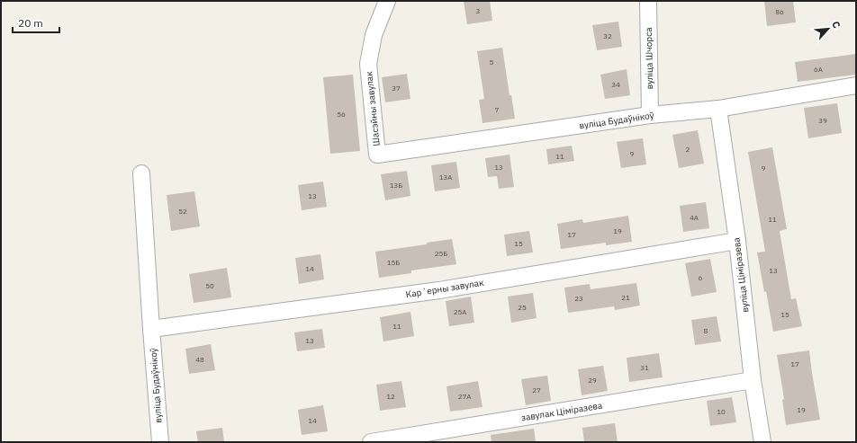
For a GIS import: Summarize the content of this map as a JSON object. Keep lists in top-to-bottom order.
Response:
{
  "streets": {
    "street": [
      "вуліца Шчорса",
      "Шасэйны завулак",
      "вуліца Будаўнікоў",
      "вуліца Ціміразева",
      "Карʼерны завулак",
      "завулак Ціміразева"
    ]
  },
  "crossings": [
    ["вуліца Шчорса", "вуліца Будаўнікоў"],
    ["Шасэйны завулак", "вуліца Будаўнікоў"],
    ["вуліца Будаўнікоў", "вуліца Ціміразева"],
    ["вуліца Будаўнікоў", "Карʼерны завулак"],
    ["вуліца Ціміразева", "Карʼерны завулак"],
    ["вуліца Ціміразева", "завулак Ціміразева"]
  ],
  "house_numbers": [
    "3",
    "86",
    "32",
    "5",
    "6А",
    "34",
    "37",
    "7",
    "56",
    "39",
    "2",
    "9",
    "11",
    "13",
    "9",
    "13А",
    "13Б",
    "13",
    "52",
    "4А",
    "11",
    "19",
    "17",
    "15",
    "25Б",
    "15Б",
    "14",
    "13",
    "6",
    "50",
    "21",
    "23",
    "25",
    "25А",
    "15",
    "11",
    "8",
    "13",
    "48",
    "17",
    "31",
    "29",
    "27",
    "12",
    "27А",
    "19",
    "10",
    "14"
  ],
  "scale_bar": "20 m",
  "north": "top right"
}
